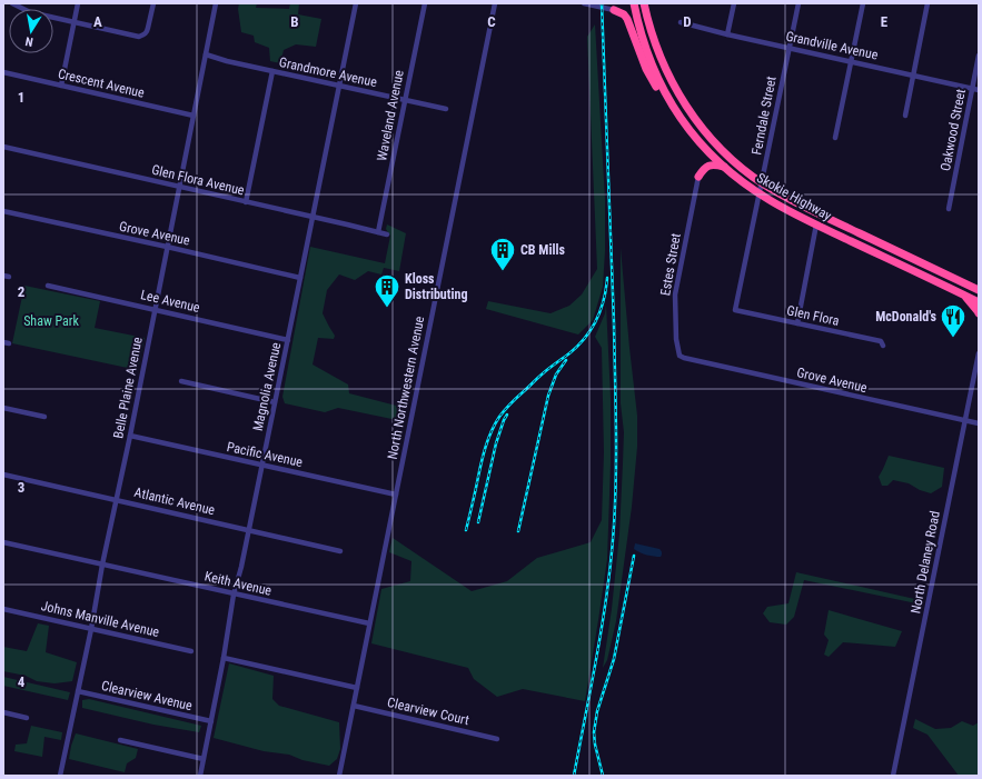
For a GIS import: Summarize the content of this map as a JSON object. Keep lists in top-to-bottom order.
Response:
{
  "streets": {
    "highway": ["Skokie Highway"],
    "street": [
      "Grandville Avenue",
      "Grandmore Avenue",
      "Crescent Avenue",
      "Waveland Avenue",
      "Ferndale Street",
      "Oakwood Street",
      "Glen Flora Avenue",
      "Grove Avenue",
      "Estes Street",
      "Lee Avenue",
      "Glen Flora",
      "Magnolia Avenue",
      "Belle Plaine Avenue",
      "North Northwestern Avenue",
      "Pacific Avenue",
      "Atlantic Avenue",
      "North Delaney Road",
      "Keith Avenue",
      "Johns Manville Avenue",
      "Clearview Avenue",
      "Clearview Court"
    ]
  },
  "crossings": [
    ["Grandville Avenue", "Ferndale Street"],
    ["Grandville Avenue", "Oakwood Street"],
    ["Grandmore Avenue", "Waveland Avenue"],
    ["Grandmore Avenue", "Magnolia Avenue"],
    ["Grandmore Avenue", "Belle Plaine Avenue"],
    ["Crescent Avenue", "Belle Plaine Avenue"],
    ["Waveland Avenue", "Glen Flora Avenue"],
    ["Ferndale Street", "Skokie Highway"],
    ["Ferndale Street", "Glen Flora"],
    ["Glen Flora Avenue", "Magnolia Avenue"],
    ["Glen Flora Avenue", "Belle Plaine Avenue"],
    ["Grove Avenue", "Estes Street"],
    ["Grove Avenue", "Magnolia Avenue"],
    ["Grove Avenue", "Belle Plaine Avenue"],
    ["Grove Avenue", "North Delaney Road"],
    ["Lee Avenue", "Magnolia Avenue"],
    ["Lee Avenue", "Belle Plaine Avenue"],
    ["Magnolia Avenue", "Pacific Avenue"],
    ["Magnolia Avenue", "Atlantic Avenue"],
    ["Magnolia Avenue", "Keith Avenue"],
    ["Magnolia Avenue", "Clearview Avenue"],
    ["Belle Plaine Avenue", "Pacific Avenue"],
    ["Belle Plaine Avenue", "Atlantic Avenue"],
    ["Belle Plaine Avenue", "Keith Avenue"],
    ["Belle Plaine Avenue", "Johns Manville Avenue"],
    ["Belle Plaine Avenue", "Clearview Avenue"],
    ["North Northwestern Avenue", "Pacific Avenue"],
    ["North Northwestern Avenue", "Keith Avenue"],
    ["North Northwestern Avenue", "Clearview Court"]
  ],
  "parks": ["Shaw Park"],
  "places": {
    "building": ["CB Mills", "Kloss Distributing"],
    "restaurant": ["McDonald's"]
  },
  "north": "bottom",
  "grid": {
    "columns": [
      "A",
      "B",
      "C",
      "D",
      "E"
    ],
    "rows": [
      "1",
      "2",
      "3",
      "4"
    ]
  }
}
